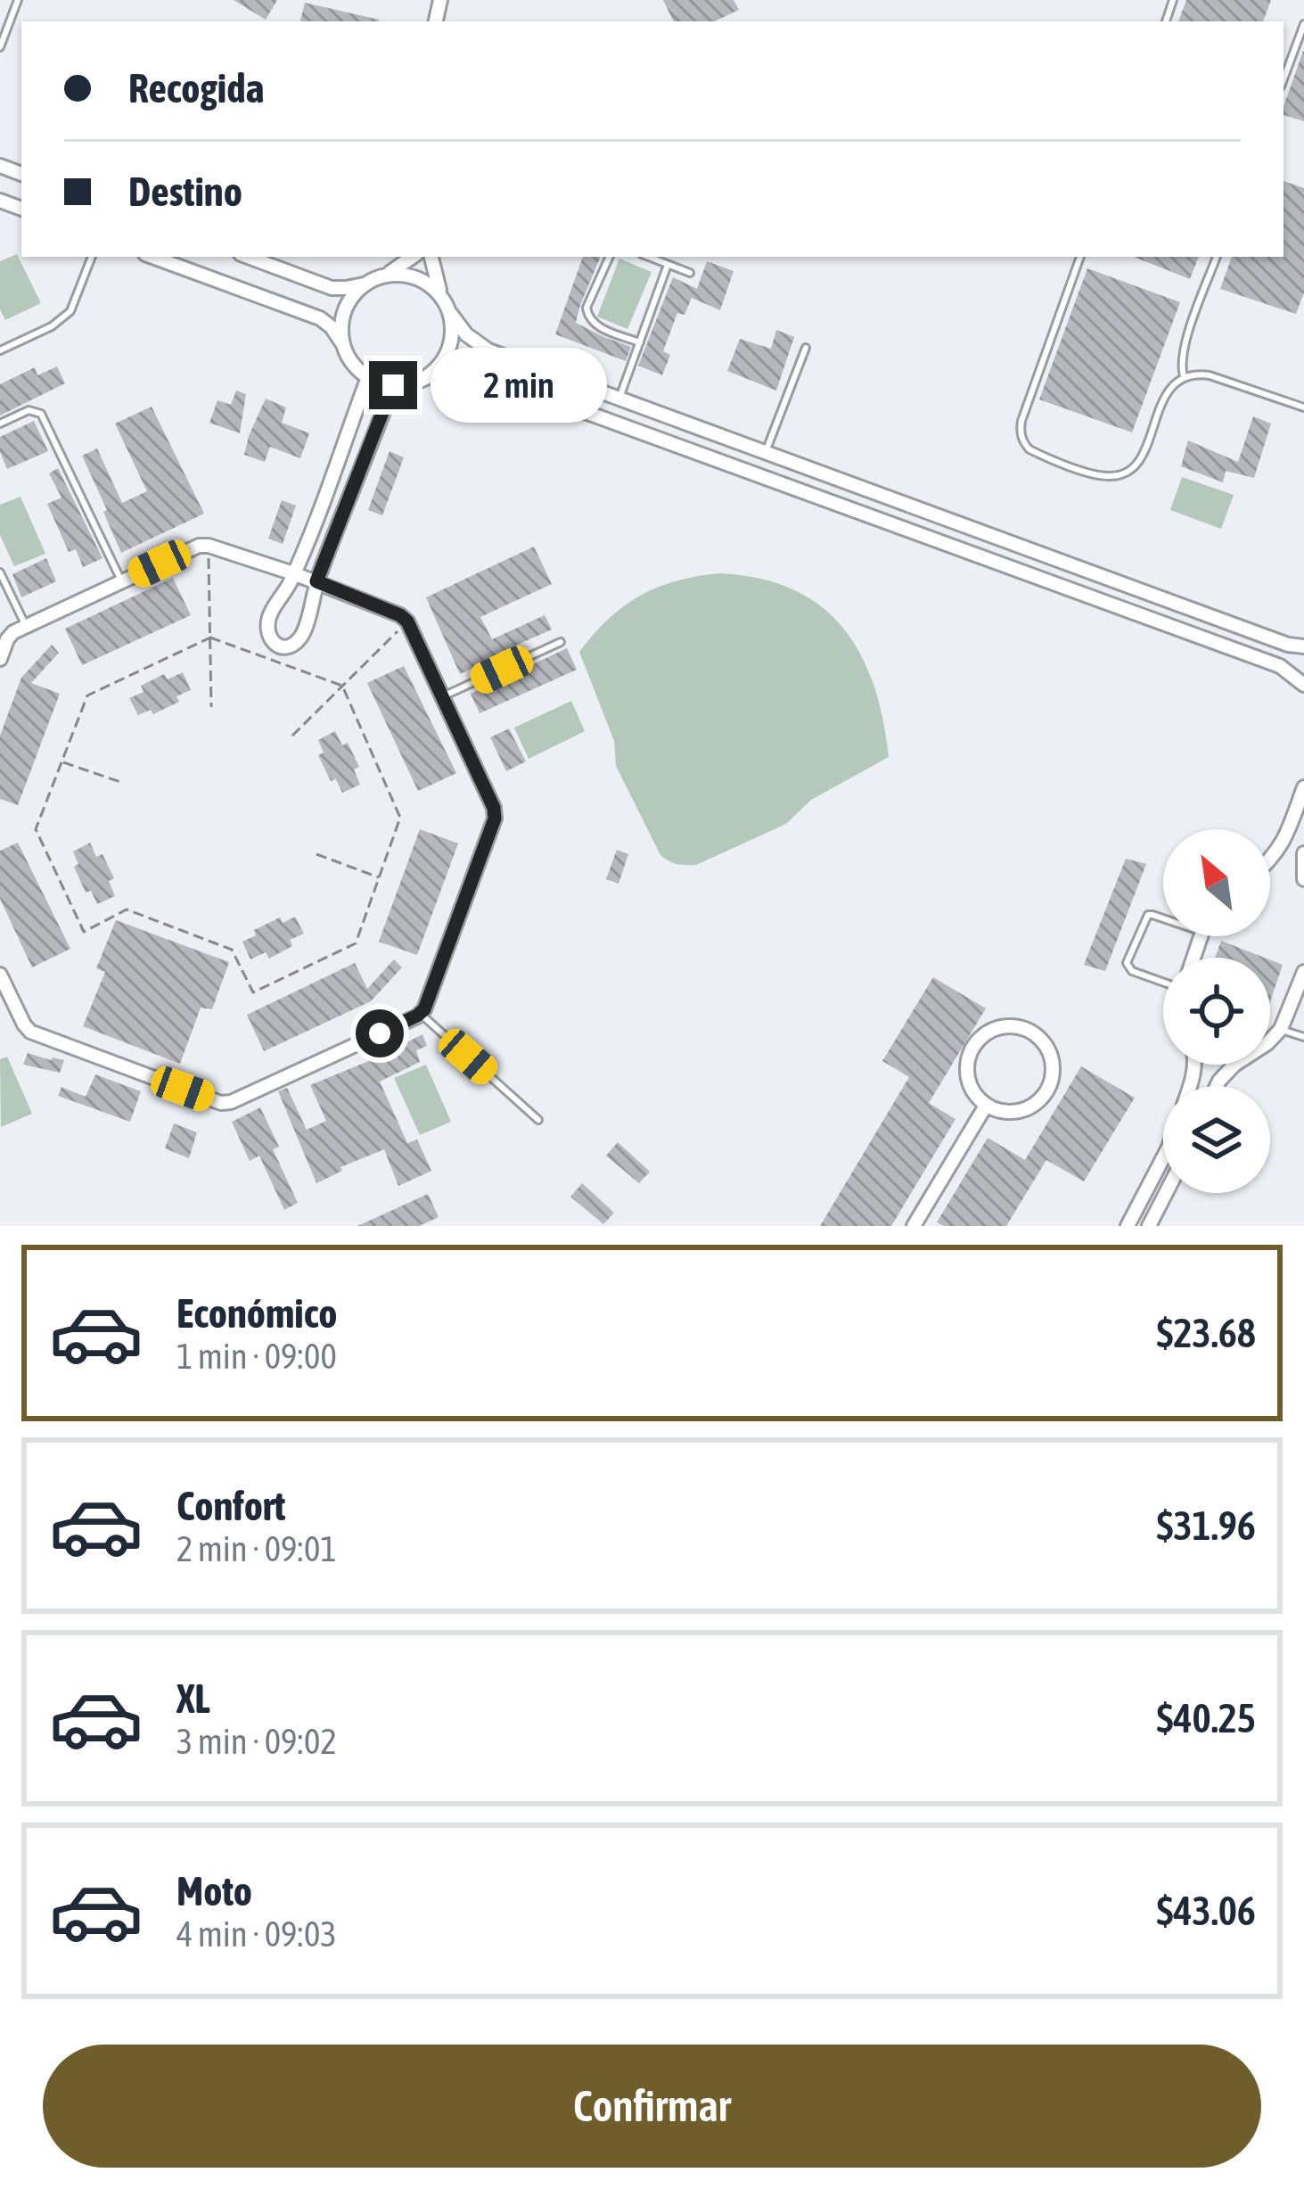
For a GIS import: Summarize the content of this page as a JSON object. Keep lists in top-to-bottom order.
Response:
{
  "north": "top left",
  "page": {
    "banner": ["Recogida", "Destino"],
    "bubble": "2 min",
    "list": [
      {
        "name": "Económico",
        "note": "1 min · 09:00",
        "value": "$23.68"
      },
      {
        "name": "Confort",
        "note": "2 min · 09:01",
        "value": "$31.96"
      },
      {
        "name": "XL",
        "note": "3 min · 09:02",
        "value": "$40.25"
      },
      {
        "name": "Moto",
        "note": "4 min · 09:03",
        "value": "$43.06"
      }
    ],
    "buttons": "Confirmar"
  }
}
